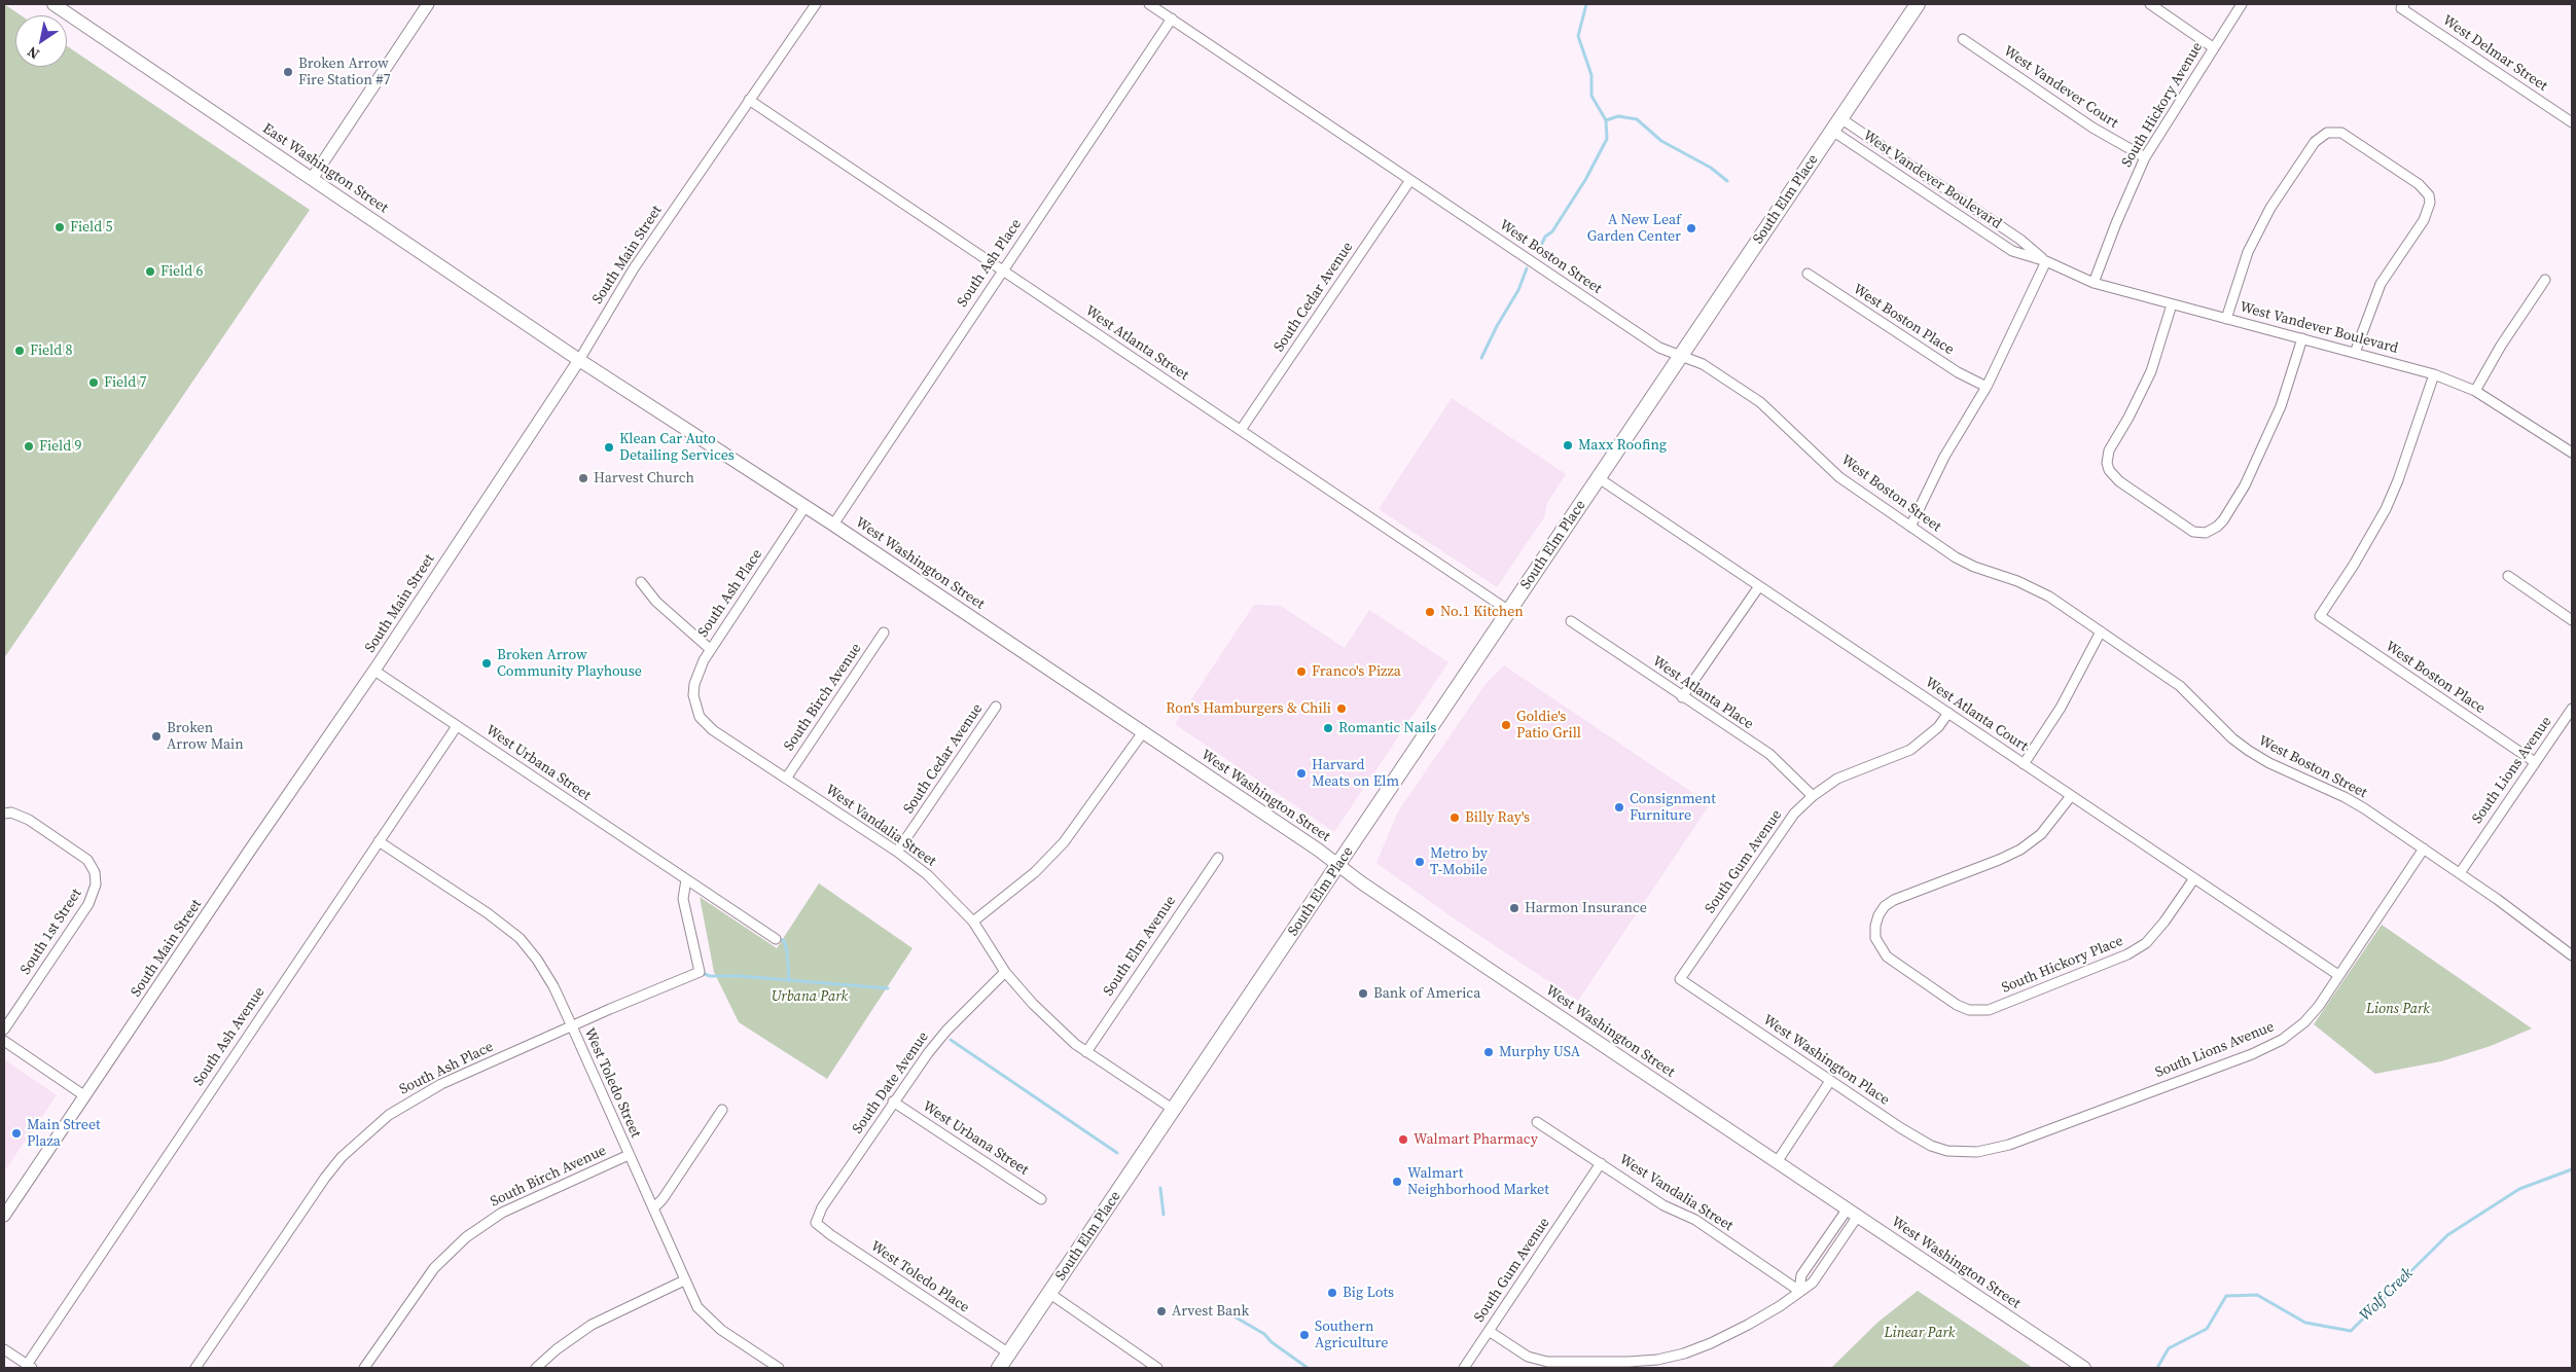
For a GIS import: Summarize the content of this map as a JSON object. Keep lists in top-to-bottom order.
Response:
{
  "streets": {
    "main road": ["East Washington Street", "South Elm Place", "West Washington Street"],
    "street": [
      "West Delmar Street",
      "West Vandever Court",
      "South Hickory Avenue",
      "West Vandever Boulevard",
      "South Main Street",
      "West Boston Street",
      "South Ash Place",
      "South Cedar Avenue",
      "West Boston Place",
      "West Atlanta Street",
      "West Atlanta Place",
      "South Birch Avenue",
      "West Atlanta Court",
      "West Urbana Street",
      "South Lions Avenue",
      "West Vandalia Street",
      "South Gum Avenue",
      "South 1st Street",
      "South Elm Avenue",
      "South Hickory Place",
      "South Ash Avenue",
      "West Washington Place",
      "West Toledo Street",
      "South Date Avenue",
      "West Toledo Place"
    ]
  },
  "crossings": [
    ["West Vandever Court", "South Hickory Avenue"],
    ["South Hickory Avenue", "West Vandever Boulevard"],
    ["East Washington Street", "South Main Street"],
    ["East Washington Street", "West Washington Street"],
    ["West Vandever Boulevard", "South Elm Place"],
    ["West Vandever Boulevard", "West Boston Place"],
    ["South Elm Place", "West Boston Street"],
    ["South Elm Place", "West Atlanta Street"],
    ["South Elm Place", "West Washington Street"],
    ["South Elm Place", "West Atlanta Court"],
    ["South Elm Place", "West Vandalia Street"],
    ["South Elm Place", "West Toledo Place"],
    ["South Main Street", "West Atlanta Street"],
    ["South Main Street", "West Washington Street"],
    ["South Main Street", "West Urbana Street"],
    ["West Boston Street", "South Ash Place"],
    ["West Boston Street", "South Cedar Avenue"],
    ["West Boston Street", "South Lions Avenue"],
    ["South Ash Place", "West Atlanta Street"],
    ["South Ash Place", "West Washington Street"],
    ["South Ash Place", "West Urbana Street"],
    ["South Ash Place", "West Vandalia Street"],
    ["South Ash Place", "West Toledo Street"],
    ["South Cedar Avenue", "West Atlanta Street"],
    ["South Cedar Avenue", "West Vandalia Street"],
    ["West Boston Place", "South Lions Avenue"],
    ["West Atlanta Place", "South Gum Avenue"],
    ["South Birch Avenue", "West Vandalia Street"],
    ["South Birch Avenue", "West Toledo Street"],
    ["West Atlanta Court", "South Lions Avenue"],
    ["West Atlanta Court", "South Gum Avenue"],
    ["West Atlanta Court", "South Hickory Place"],
    ["West Urbana Street", "South Ash Avenue"],
    ["West Urbana Street", "South Date Avenue"],
    ["South Lions Avenue", "West Washington Place"],
    ["West Vandalia Street", "South Gum Avenue"],
    ["West Vandalia Street", "South Elm Avenue"],
    ["West Vandalia Street", "South Date Avenue"],
    ["South Gum Avenue", "West Washington Place"],
    ["South Ash Avenue", "West Toledo Street"],
    ["South Date Avenue", "West Toledo Place"]
  ],
  "water": ["Wolf Creek"],
  "parks": ["Urbana Park", "Lions Park", "Linear Park"],
  "places": [
    "Broken Arrow Fire Station #7",
    "Field 5",
    "A New Leaf Garden Center",
    "Field 6",
    "Field 8",
    "Field 7",
    "Maxx Roofing",
    "Field 9",
    "Klean Car Auto Detailing Services",
    "Harvest Church",
    "No.1 Kitchen",
    "Broken Arrow Community Playhouse",
    "Franco's Pizza",
    "Ron's Hamburgers & Chili",
    "Goldie's Patio Grill",
    "Romantic Nails",
    "Broken Arrow Main",
    "Harvard Meats on Elm",
    "Consignment Furniture",
    "Billy Ray's",
    "Metro by T-Mobile",
    "Harmon Insurance",
    "Bank of America",
    "Murphy USA",
    "Main Street Plaza",
    "Walmart Pharmacy",
    "Walmart Neighborhood Market",
    "Big Lots",
    "Arvest Bank",
    "Southern Agriculture"
  ],
  "north": "bottom left"
}
